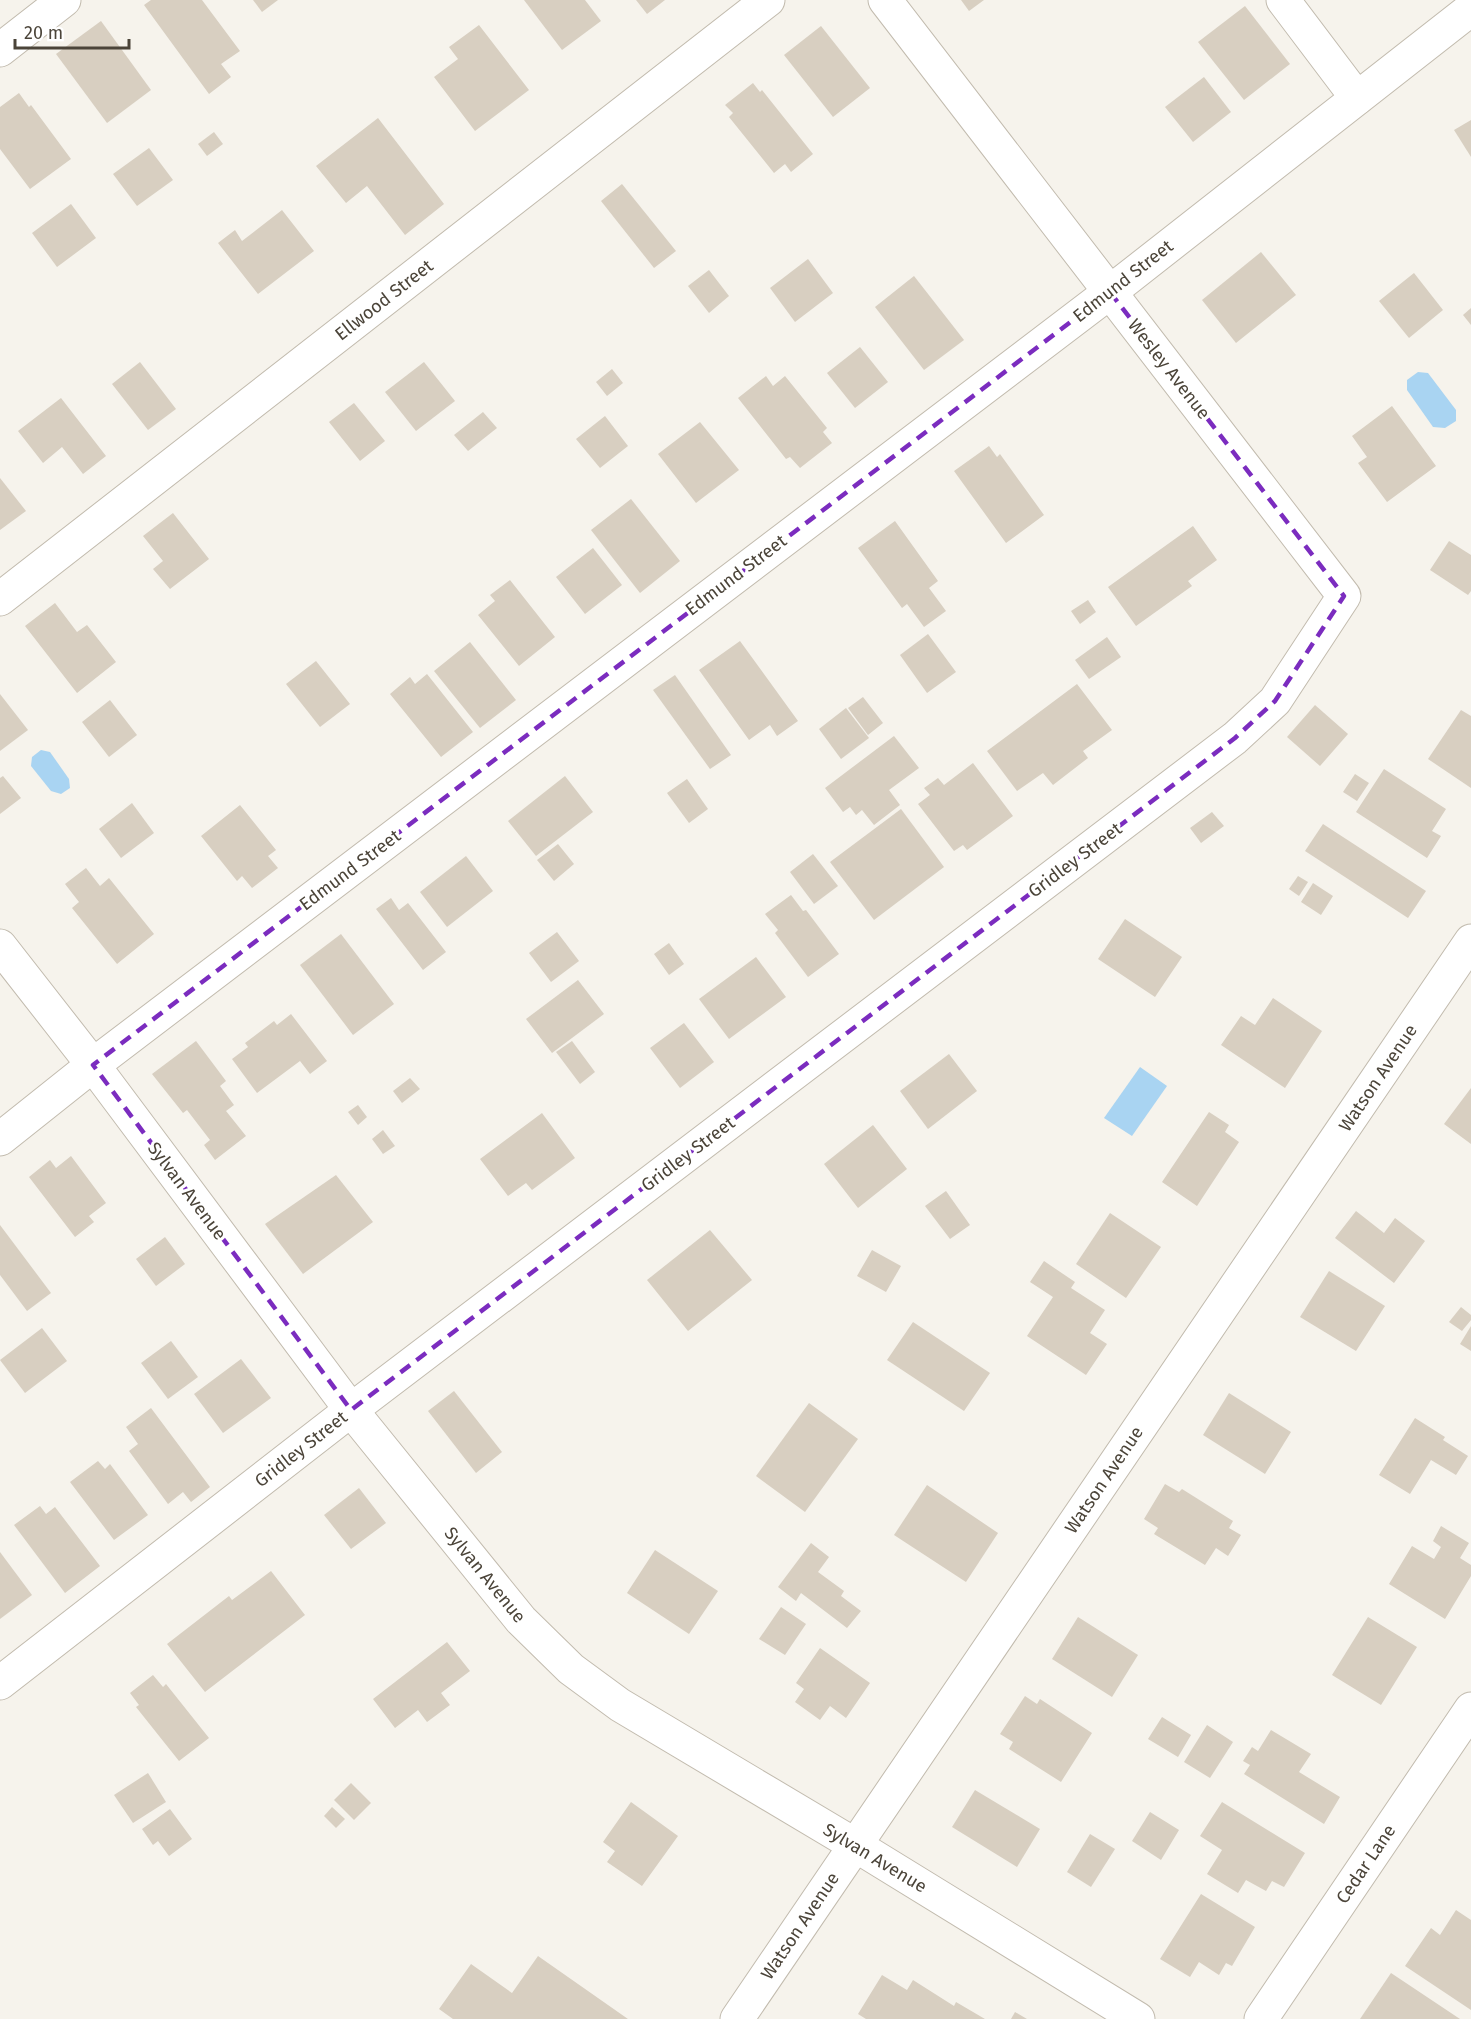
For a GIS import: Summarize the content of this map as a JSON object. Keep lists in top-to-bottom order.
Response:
{
  "streets": {
    "street": [
      "Edmund Street",
      "Ellwood Street",
      "Wesley Avenue",
      "Gridley Street",
      "Watson Avenue",
      "Sylvan Avenue",
      "Cedar Lane"
    ]
  },
  "crossings": [
    ["Edmund Street", "Wesley Avenue"],
    ["Edmund Street", "Sylvan Avenue"],
    ["Wesley Avenue", "Gridley Street"],
    ["Gridley Street", "Sylvan Avenue"],
    ["Watson Avenue", "Sylvan Avenue"]
  ],
  "scale_bar": "20 m"
}
